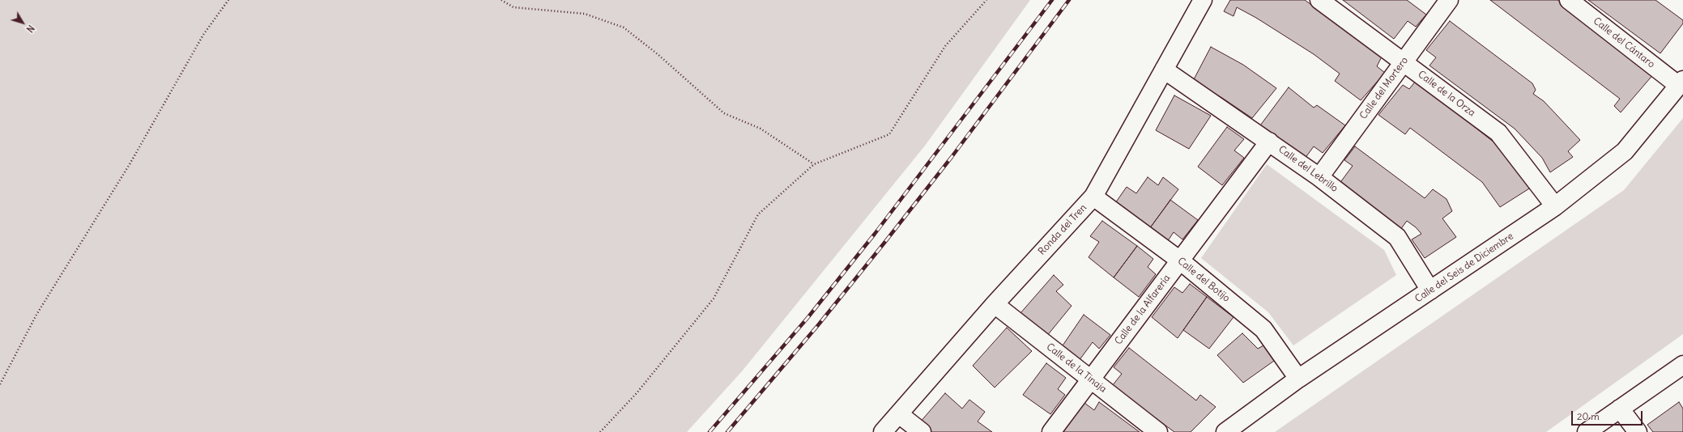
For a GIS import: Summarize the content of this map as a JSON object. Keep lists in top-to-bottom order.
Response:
{
  "streets": {
    "street": [
      "Calle del Cántaro",
      "Calle del Mortero",
      "Calle de la Orza",
      "Calle del Lebrillo",
      "Ronda del Tren",
      "Calle del Seis de Diciembre",
      "Calle del Botijo",
      "Calle de la Alfarería",
      "Calle de la Tinaja"
    ]
  },
  "crossings": [
    ["Calle del Cántaro", "Calle del Seis de Diciembre"],
    ["Calle del Mortero", "Calle de la Orza"],
    ["Calle del Mortero", "Calle del Lebrillo"],
    ["Calle de la Orza", "Calle del Seis de Diciembre"],
    ["Calle del Lebrillo", "Ronda del Tren"],
    ["Calle del Lebrillo", "Calle del Seis de Diciembre"],
    ["Calle del Lebrillo", "Calle de la Alfarería"],
    ["Ronda del Tren", "Calle del Botijo"],
    ["Ronda del Tren", "Calle de la Tinaja"],
    ["Calle del Seis de Diciembre", "Calle del Botijo"],
    ["Calle del Botijo", "Calle de la Alfarería"],
    ["Calle de la Alfarería", "Calle de la Tinaja"]
  ],
  "scale_bar": "20 m",
  "north": "bottom right"
}
